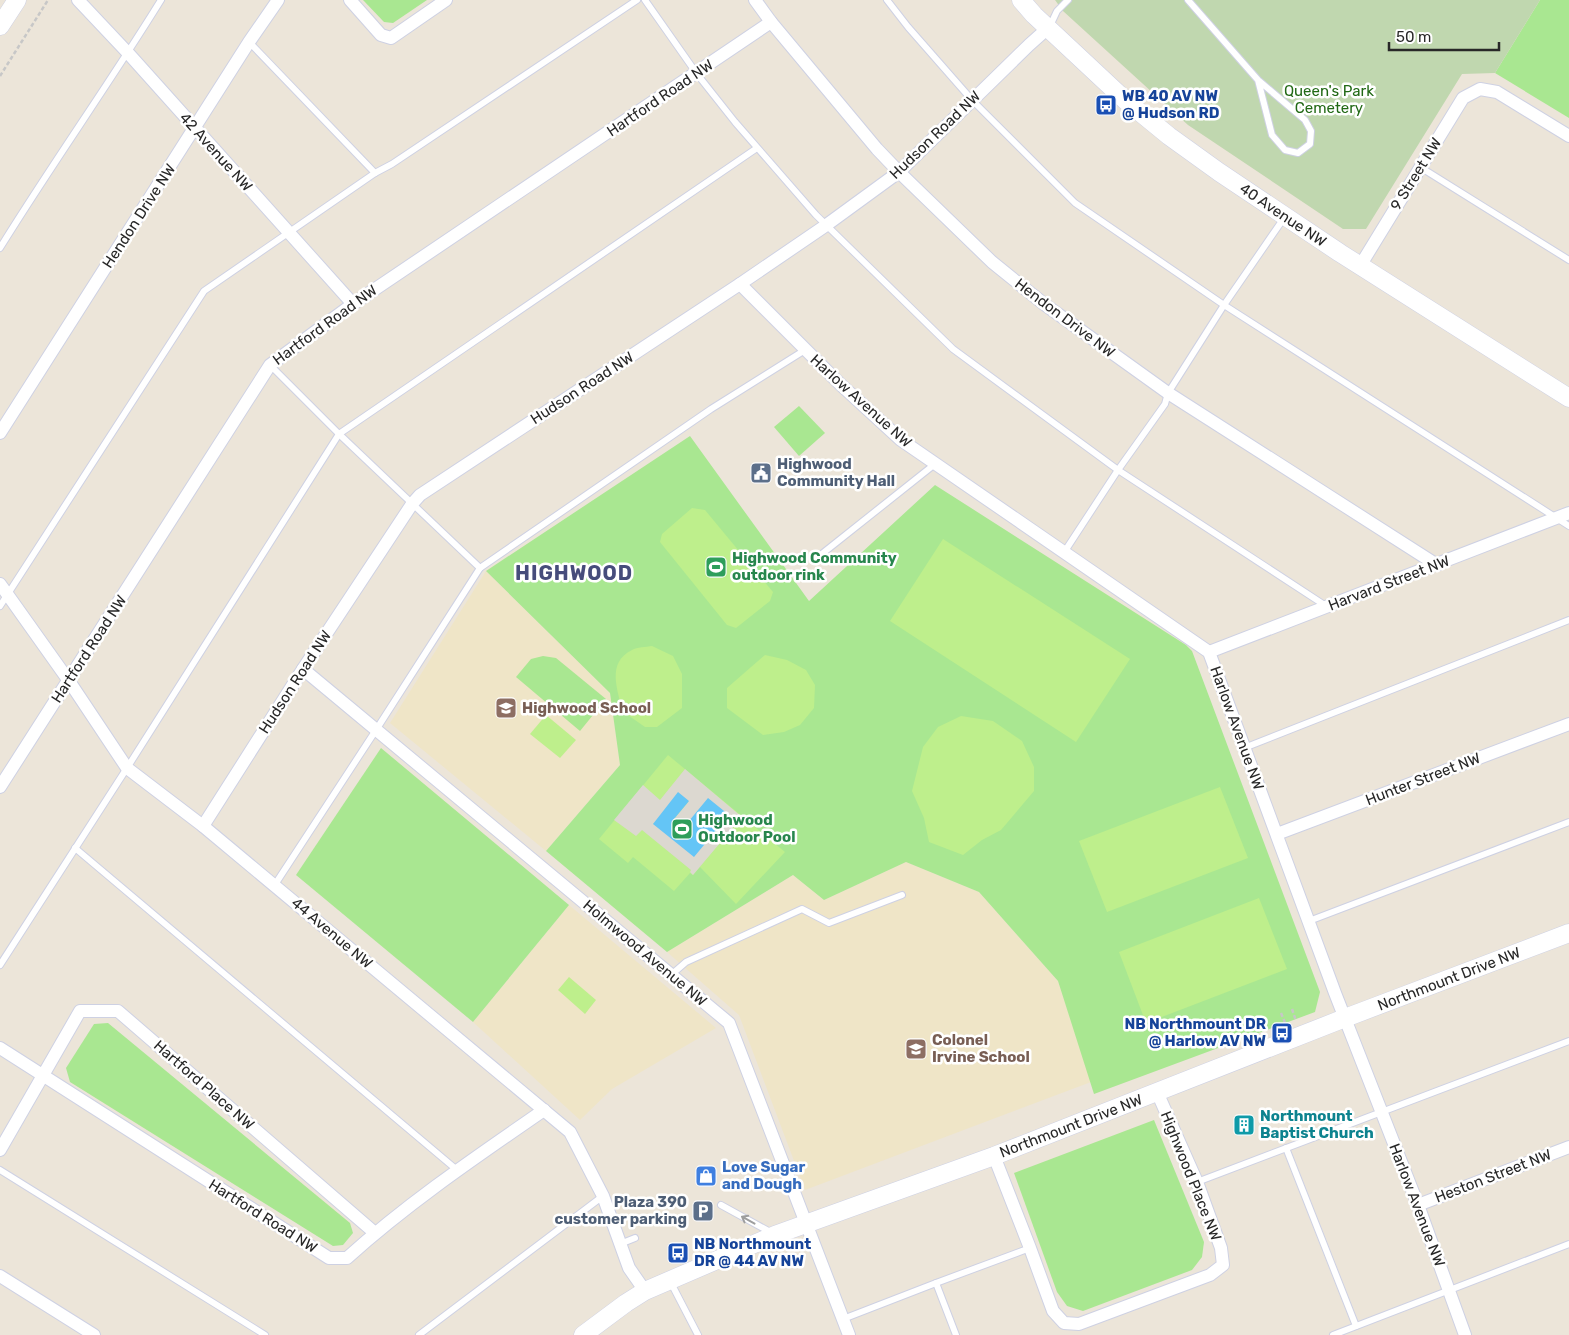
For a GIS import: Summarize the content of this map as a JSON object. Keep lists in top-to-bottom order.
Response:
{
  "streets": {
    "street": [
      "Hartford Road NW",
      "Hudson Road NW",
      "42 Avenue NW",
      "9 Street NW",
      "40 Avenue NW",
      "Hendon Drive NW",
      "Harlow Avenue NW",
      "Harvard Street NW",
      "Hunter Street NW",
      "44 Avenue NW",
      "Holmwood Avenue NW",
      "Northmount Drive NW",
      "Hartford Place NW",
      "Highwood Place NW",
      "Heston Street NW"
    ]
  },
  "crossings": [
    ["Hartford Road NW", "42 Avenue NW"],
    ["Hartford Road NW", "Hendon Drive NW"],
    ["Hartford Road NW", "44 Avenue NW"],
    ["Hartford Road NW", "Hartford Place NW"],
    ["Hudson Road NW", "40 Avenue NW"],
    ["Hudson Road NW", "Hendon Drive NW"],
    ["Hudson Road NW", "Harlow Avenue NW"],
    ["Hudson Road NW", "44 Avenue NW"],
    ["Hudson Road NW", "Holmwood Avenue NW"],
    ["42 Avenue NW", "Hendon Drive NW"],
    ["9 Street NW", "40 Avenue NW"],
    ["Hendon Drive NW", "Harvard Street NW"],
    ["Harlow Avenue NW", "Harvard Street NW"],
    ["Harlow Avenue NW", "Hunter Street NW"],
    ["Harlow Avenue NW", "Northmount Drive NW"],
    ["Harlow Avenue NW", "Heston Street NW"],
    ["44 Avenue NW", "Northmount Drive NW"],
    ["Holmwood Avenue NW", "Northmount Drive NW"],
    ["Northmount Drive NW", "Highwood Place NW"]
  ],
  "districts": ["HIGHWOOD"],
  "parks": ["Queen's Park Cemetery"],
  "places": {
    "bus stop": ["WB 40 AV NW @ Hudson RD", "NB Northmount DR @ Harlow AV NW", "NB Northmount DR @ 44 AV NW"],
    "public building": ["Highwood Community Hall"],
    "sports": ["Highwood Community outdoor rink", "Highwood Outdoor Pool"],
    "school or university": ["Highwood School", "Colonel Irvine School"],
    "building": ["Northmount Baptist Church"],
    "shop": ["Love Sugar and Dough"],
    "parking": ["Plaza 390 customer parking"]
  },
  "scale_bar": "50 m"
}
